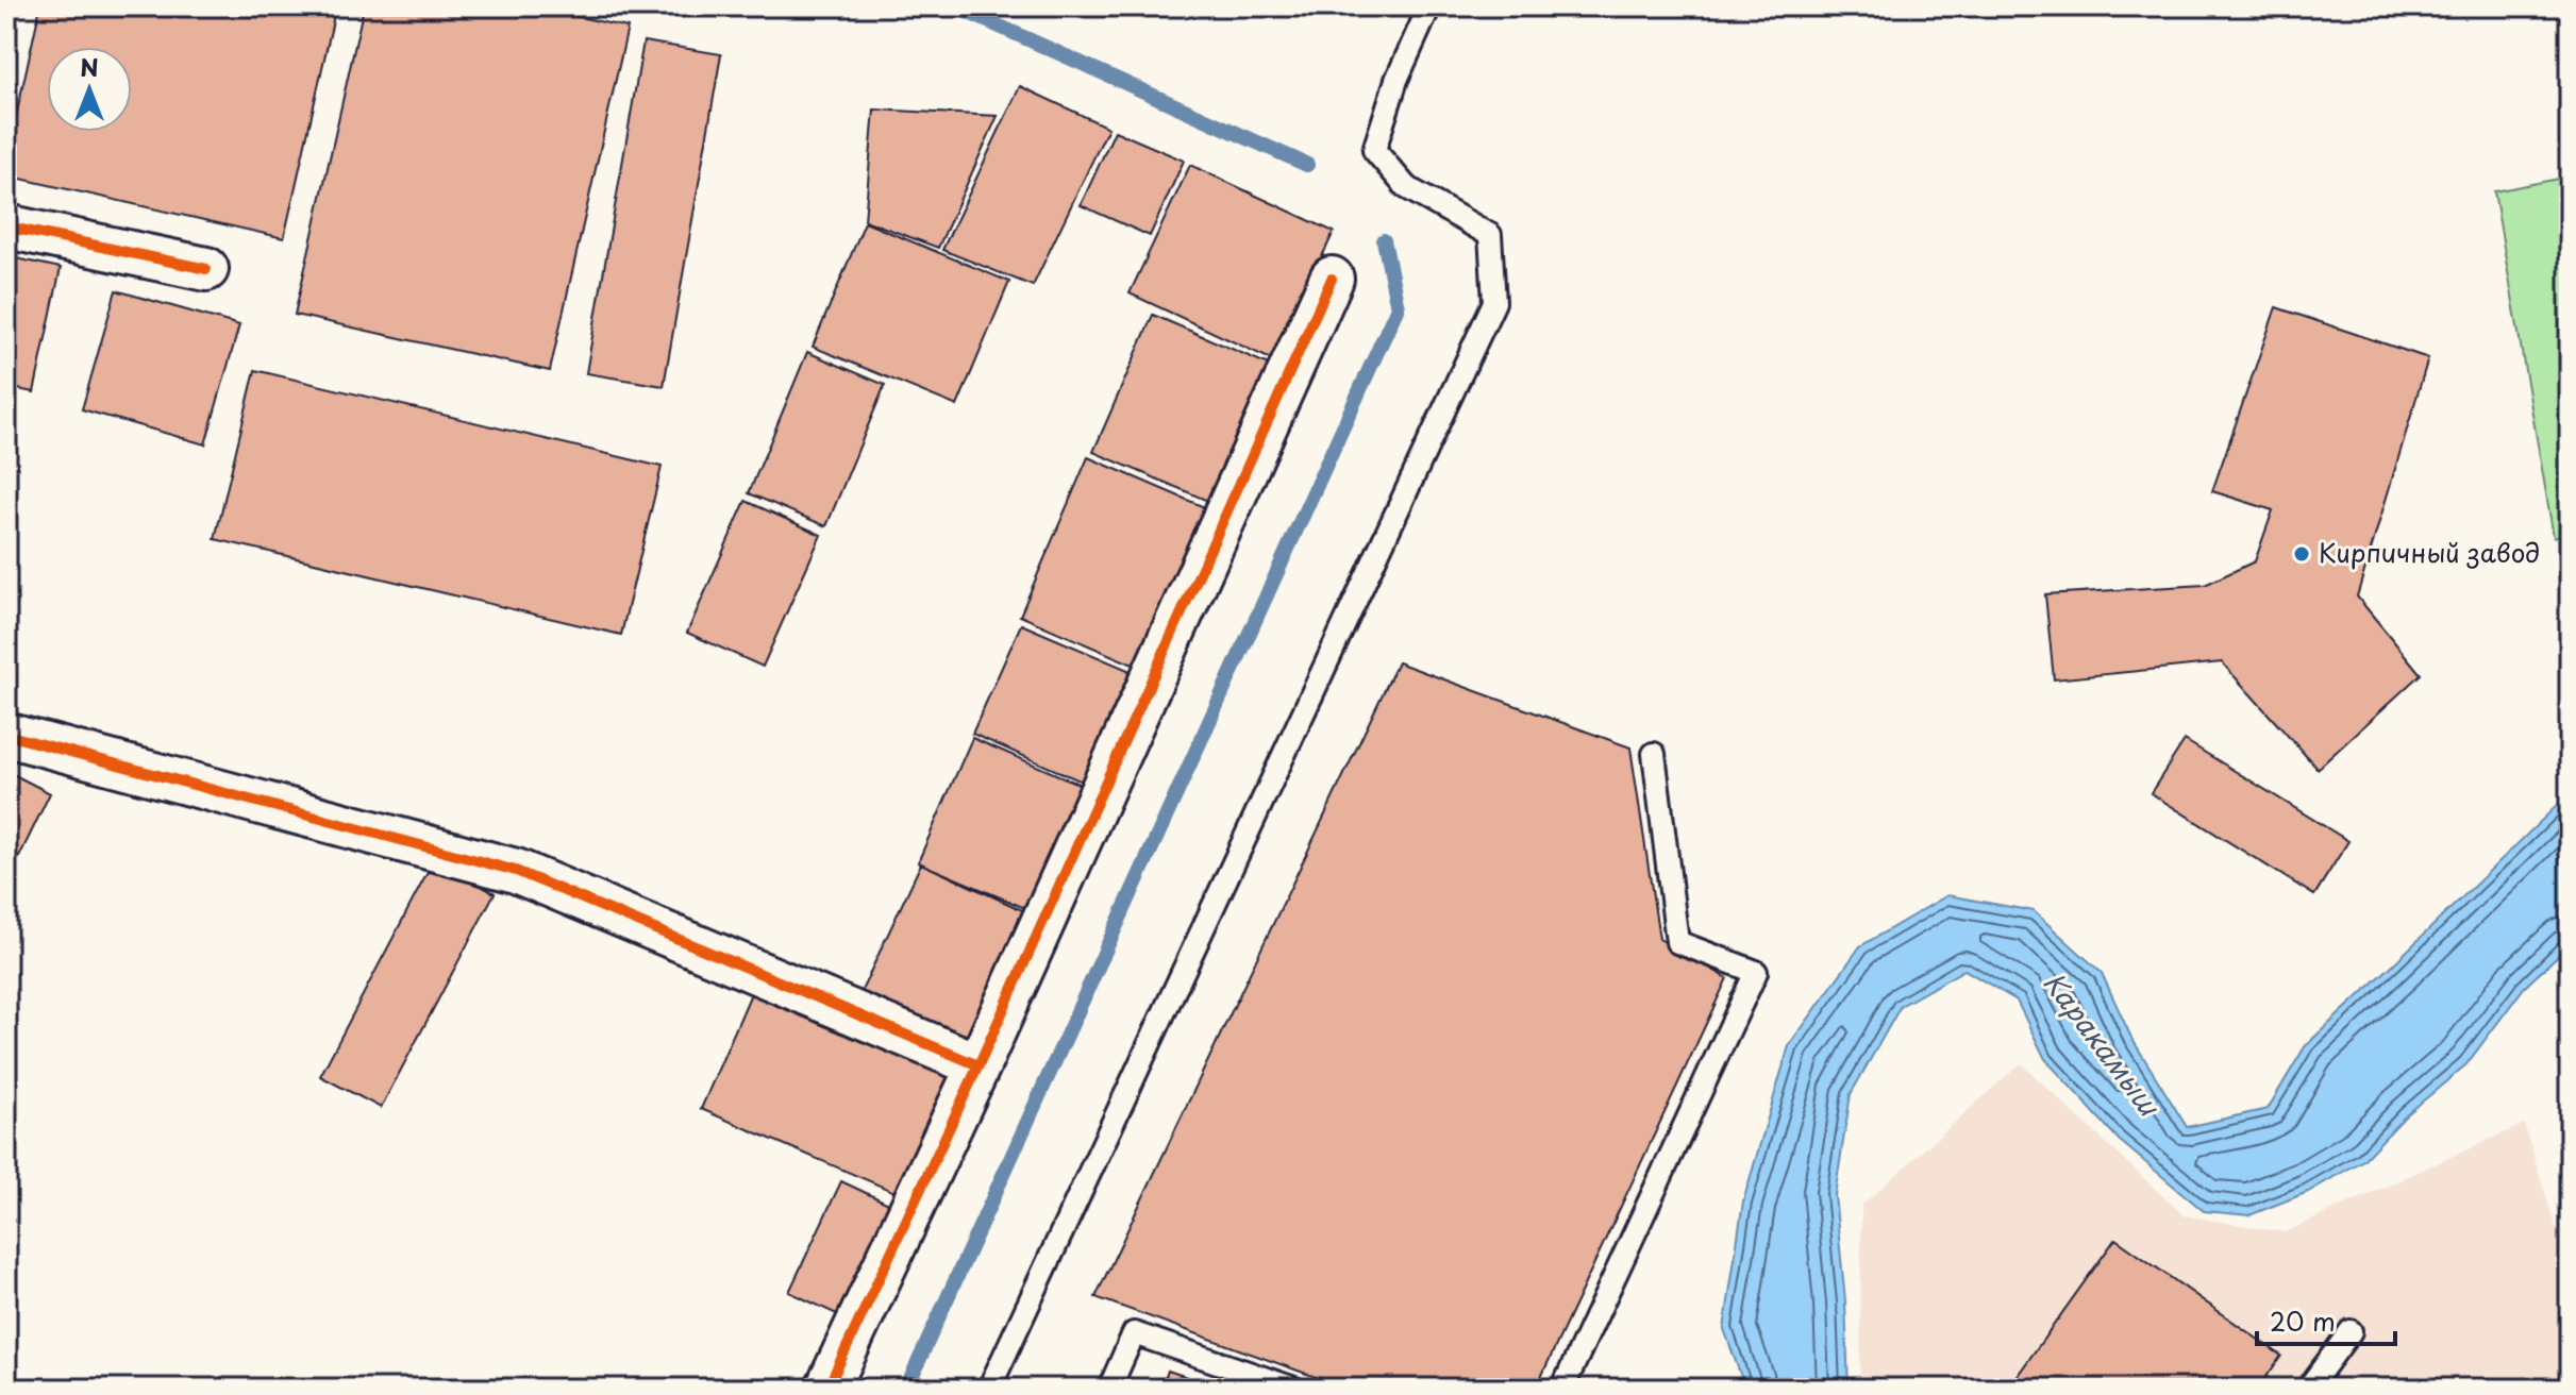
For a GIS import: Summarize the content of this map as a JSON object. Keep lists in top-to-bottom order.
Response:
{
  "water": ["Каракамыш"],
  "places": ["Кирпичный завод"],
  "scale_bar": "20 m",
  "north": "top"
}
